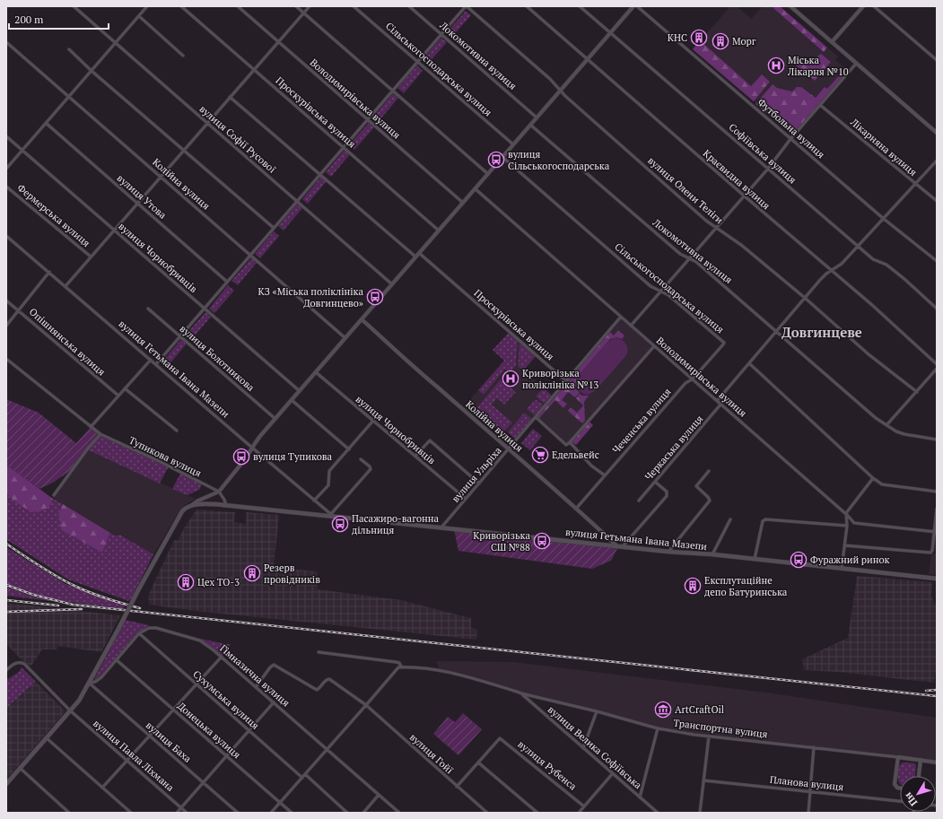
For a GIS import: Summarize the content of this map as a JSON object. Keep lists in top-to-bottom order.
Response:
{
  "streets": {
    "main road": ["вулиця Гетьмана Івана Мазепи"],
    "street": [
      "Локомотивна вулиця",
      "Сільськогосподарська вулиця",
      "Володимирівська вулиця",
      "Проскурівська вулиця",
      "Футбольна вулиця",
      "вулиця Софії Русової",
      "Лікарняна вулиця",
      "Софіївська вулиця",
      "Краєвидна вулиця",
      "Колійна вулиця",
      "вулиця Олени Теліги",
      "вулиця Утова",
      "Фермерська вулиця",
      "вулиця Чорнобривців",
      "Опішнянська вулиця",
      "вулиця Болотникова",
      "Чеченська вулиця",
      "Черкаська вулиця",
      "Тупикова вулиця",
      "вулиця Ульріха",
      "Гімназична вулиця",
      "Сухумська вулиця",
      "Транспортна вулиця",
      "Донецька вулиця",
      "вулиця Баха",
      "вулиця Велика Софіївська",
      "вулиця Гойї",
      "вулиця Павла Ліхмана",
      "вулиця Рубенса",
      "Планова вулиця"
    ]
  },
  "crossings": [
    ["Сільськогосподарська вулиця", "Володимирівська вулиця"],
    ["Сільськогосподарська вулиця", "Чеченська вулиця"],
    ["Володимирівська вулиця", "Чеченська вулиця"],
    ["Володимирівська вулиця", "Черкаська вулиця"],
    ["Володимирівська вулиця", "вулиця Ульріха"],
    ["Проскурівська вулиця", "вулиця Ульріха"],
    ["Колійна вулиця", "вулиця Гетьмана Івана Мазепи"],
    ["Колійна вулиця", "Чеченська вулиця"],
    ["Колійна вулиця", "вулиця Ульріха"],
    ["вулиця Чорнобривців", "вулиця Ульріха"],
    ["вулиця Гетьмана Івана Мазепи", "вулиця Ульріха"],
    ["Гімназична вулиця", "Сухумська вулиця"],
    ["Гімназична вулиця", "вулиця Гойї"],
    ["Транспортна вулиця", "вулиця Велика Софіївська"]
  ],
  "districts": ["Довгинцеве"],
  "places": {
    "building": [
      "КНС",
      "Морг",
      "Резерв провідників",
      "Цех ТО-3",
      "Експлутаційне депо Батуринська"
    ],
    "hospital": ["Міська Лікарня №10", "Криворізька поліклініка №13"],
    "bus stop": [
      "вулиця Сільськогосподарська",
      "КЗ «Міська поліклініка Довгинцево»",
      "вулиця Тупикова",
      "Пасажиро-вагонна дільниця",
      "Криворізька СШ №88",
      "Фуражний ринок"
    ],
    "supermarket": ["Едельвейс"],
    "museum": ["ArtCraftOil"]
  },
  "scale_bar": "200 m",
  "north": "bottom left"
}
